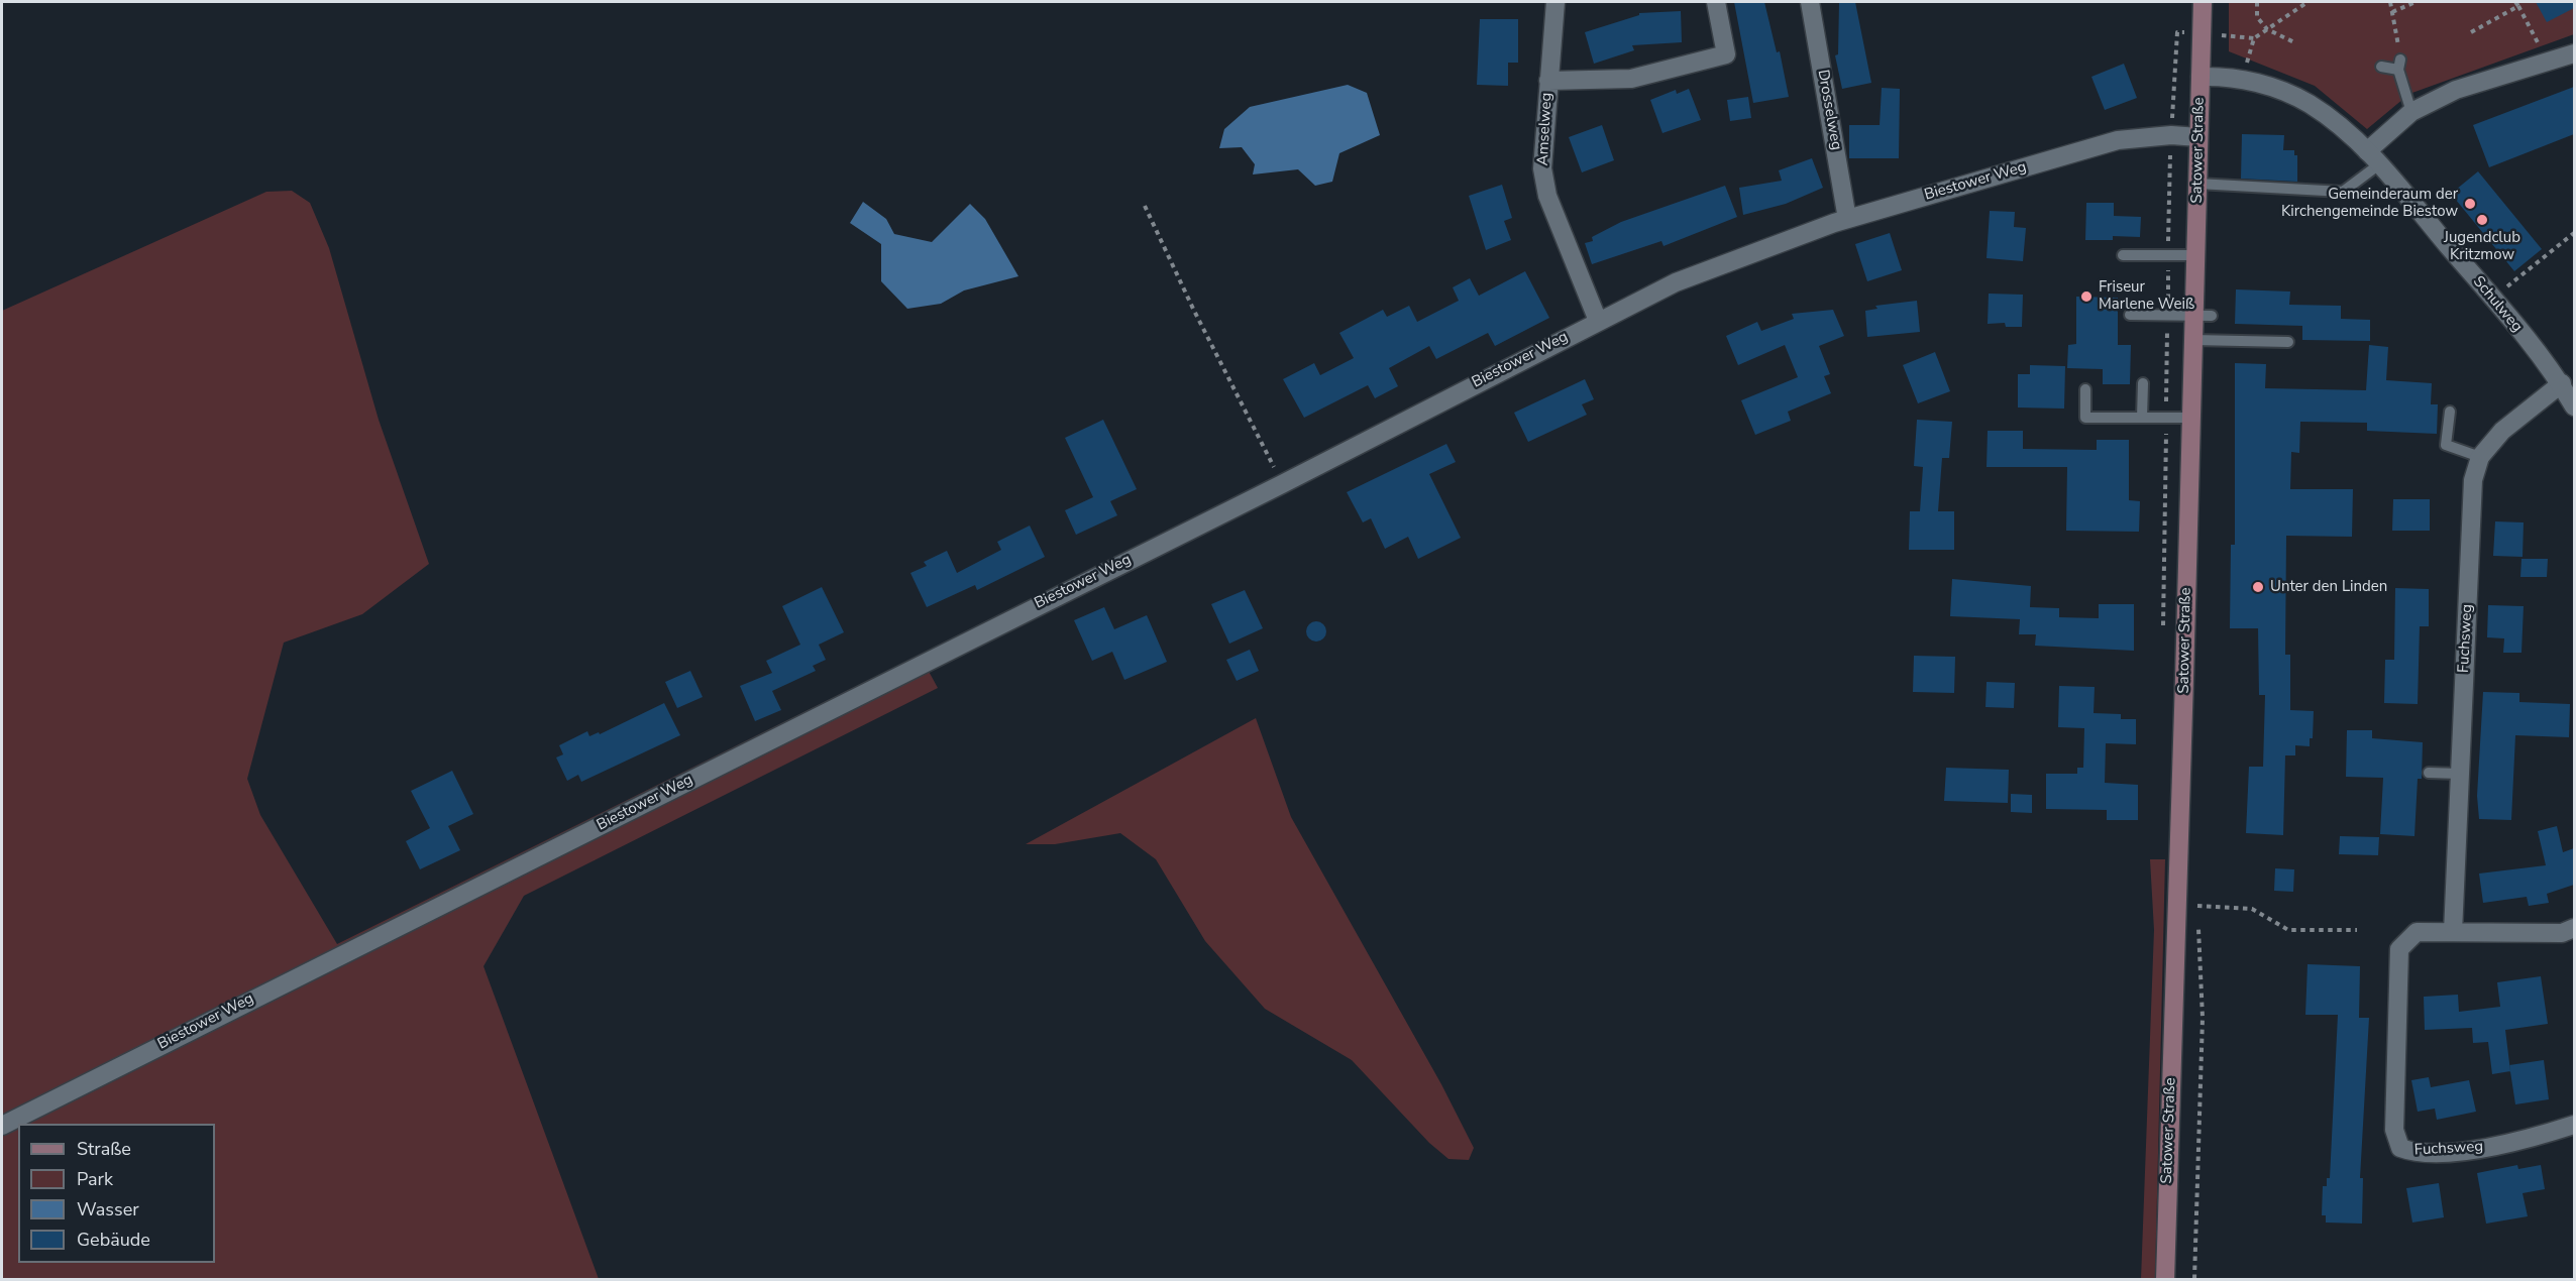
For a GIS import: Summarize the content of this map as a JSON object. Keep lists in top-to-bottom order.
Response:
{
  "streets": {
    "main road": ["Satower Straße"],
    "street": [
      "Drosselweg",
      "Amselweg",
      "Biestower Weg",
      "Schulweg",
      "Fuchsweg"
    ]
  },
  "crossings": [
    ["Drosselweg", "Biestower Weg"],
    ["Amselweg", "Biestower Weg"],
    ["Satower Straße", "Biestower Weg"],
    ["Satower Straße", "Schulweg"],
    ["Schulweg", "Fuchsweg"]
  ],
  "places": [
    "Gemeinderaum der Kirchengemeinde Biestow",
    "Jugendclub Kritzmow",
    "Friseur Marlene Weiß",
    "Unter den Linden"
  ],
  "legend": [
    "Straße",
    "Park",
    "Wasser",
    "Gebäude"
  ]
}
